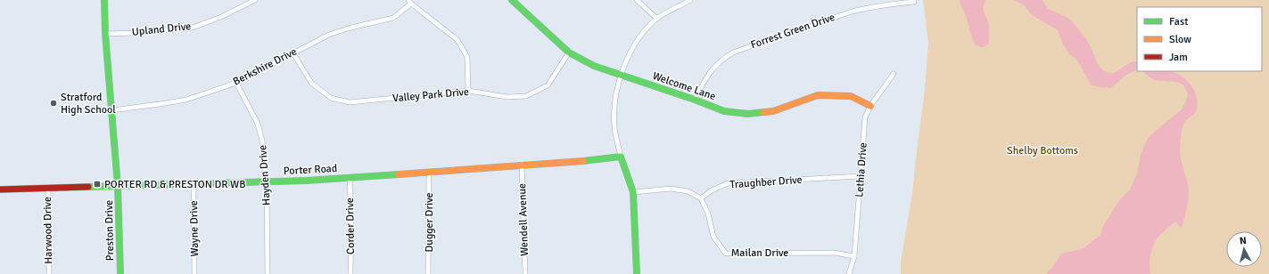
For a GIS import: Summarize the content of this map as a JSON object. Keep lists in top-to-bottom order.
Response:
{
  "streets": {
    "street": [
      "Upland Drive",
      "Forrest Green Drive",
      "Berkshire Drive",
      "Welcome Lane",
      "Valley Park Drive",
      "Porter Road",
      "Lethia Drive",
      "Hayden Drive",
      "Traughber Drive",
      "Wendell Avenue",
      "Dugger Drive",
      "Corder Drive",
      "Wayne Drive",
      "Harwood Drive",
      "Preston Drive",
      "Mailan Drive"
    ]
  },
  "crossings": [
    ["Upland Drive", "Preston Drive"],
    ["Forrest Green Drive", "Welcome Lane"],
    ["Berkshire Drive", "Valley Park Drive"],
    ["Berkshire Drive", "Hayden Drive"],
    ["Berkshire Drive", "Preston Drive"],
    ["Welcome Lane", "Valley Park Drive"],
    ["Welcome Lane", "Lethia Drive"],
    ["Porter Road", "Hayden Drive"],
    ["Porter Road", "Wendell Avenue"],
    ["Porter Road", "Dugger Drive"],
    ["Porter Road", "Corder Drive"],
    ["Porter Road", "Wayne Drive"],
    ["Porter Road", "Harwood Drive"],
    ["Porter Road", "Preston Drive"],
    ["Lethia Drive", "Traughber Drive"],
    ["Lethia Drive", "Mailan Drive"],
    ["Traughber Drive", "Mailan Drive"]
  ],
  "parks": ["Shelby Bottoms"],
  "places": {
    "other": ["Stratford High School"],
    "transit": ["PORTER RD & PRESTON DR WB"]
  },
  "legend": ["Fast", "Slow", "Jam"],
  "north": "top"
}
